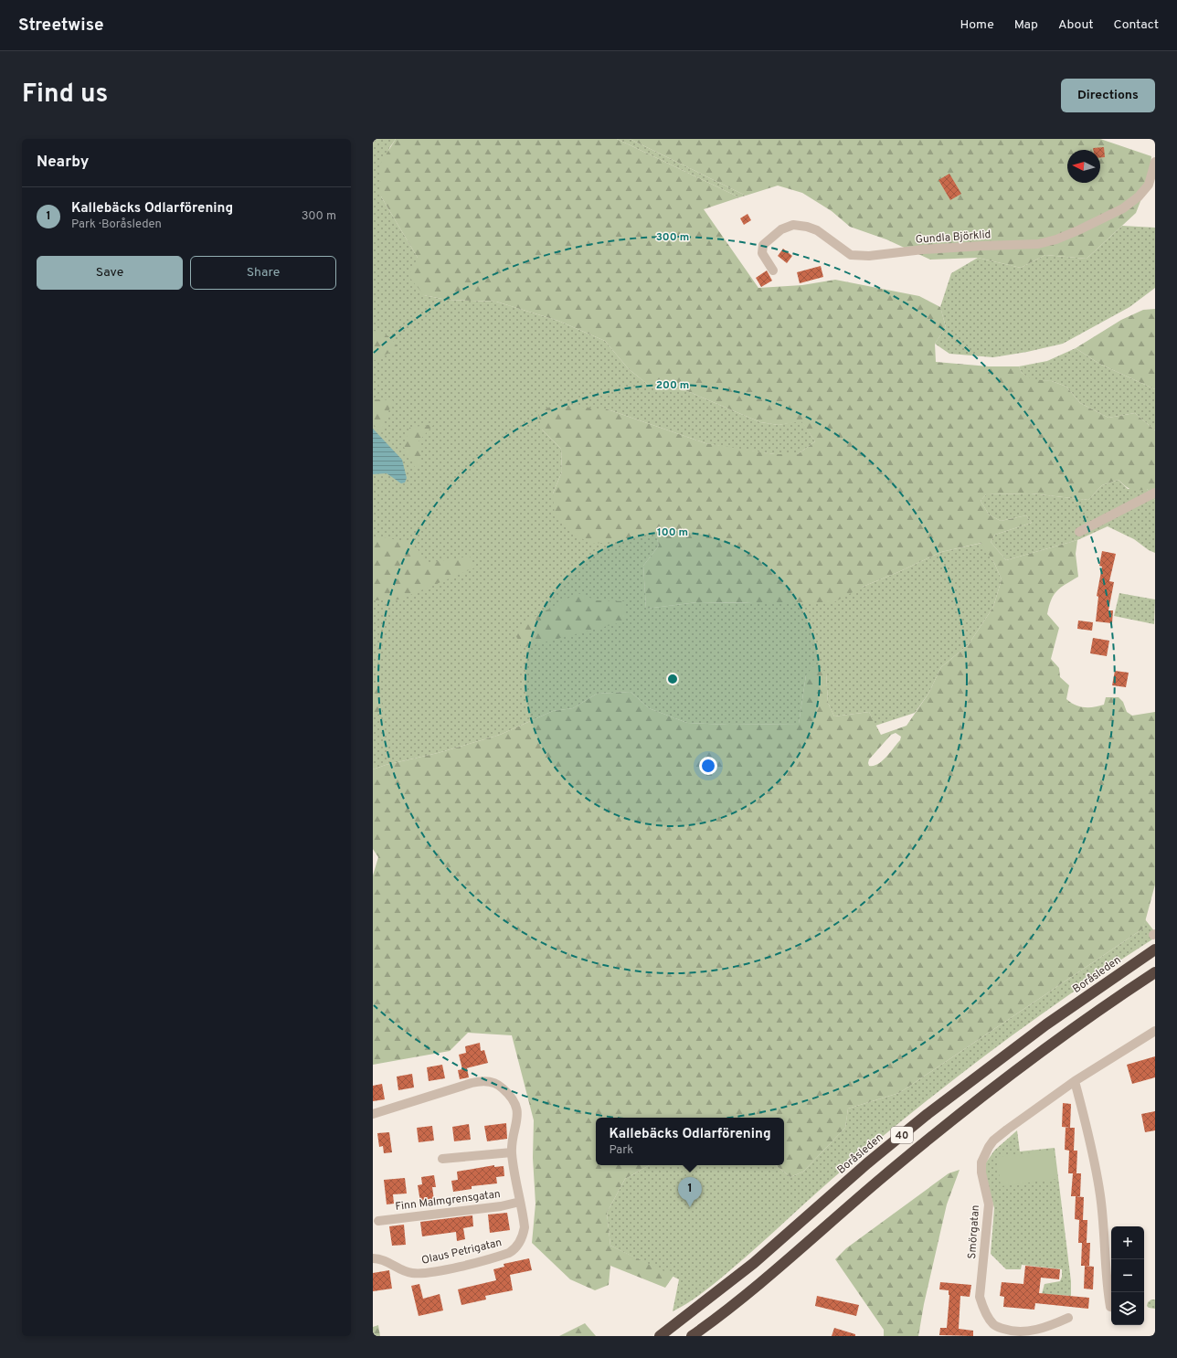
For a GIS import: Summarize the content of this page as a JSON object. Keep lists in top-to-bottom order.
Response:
{
  "streets": {
    "highway": ["Boråsleden", "40"],
    "street": [
      "Gundla Björklid",
      "Finn Malmgrensgatan",
      "Smörgatan",
      "Olaus Petrigatan"
    ]
  },
  "crossings": [
    ["Finn Malmgrensgatan", "Olaus Petrigatan"]
  ],
  "north": "left",
  "page": {
    "header": "Streetwise",
    "nav": [
      "Home",
      "Map",
      "About",
      "Contact"
    ],
    "title": "Find us",
    "buttons": [
      "Directions",
      ["Save", "Share"]
    ],
    "heading": "Nearby",
    "list": [
      {
        "mark": "1",
        "name": "Kallebäcks Odlarförening",
        "note": "Park · Boråsleden",
        "value": "300 m"
      }
    ],
    "popup": ["Kallebäcks Odlarförening", "Park"],
    "pins": "1",
    "map_buttons": ["+", "−"]
  },
  "rings": ["300 m", "200 m", "100 m"]
}
